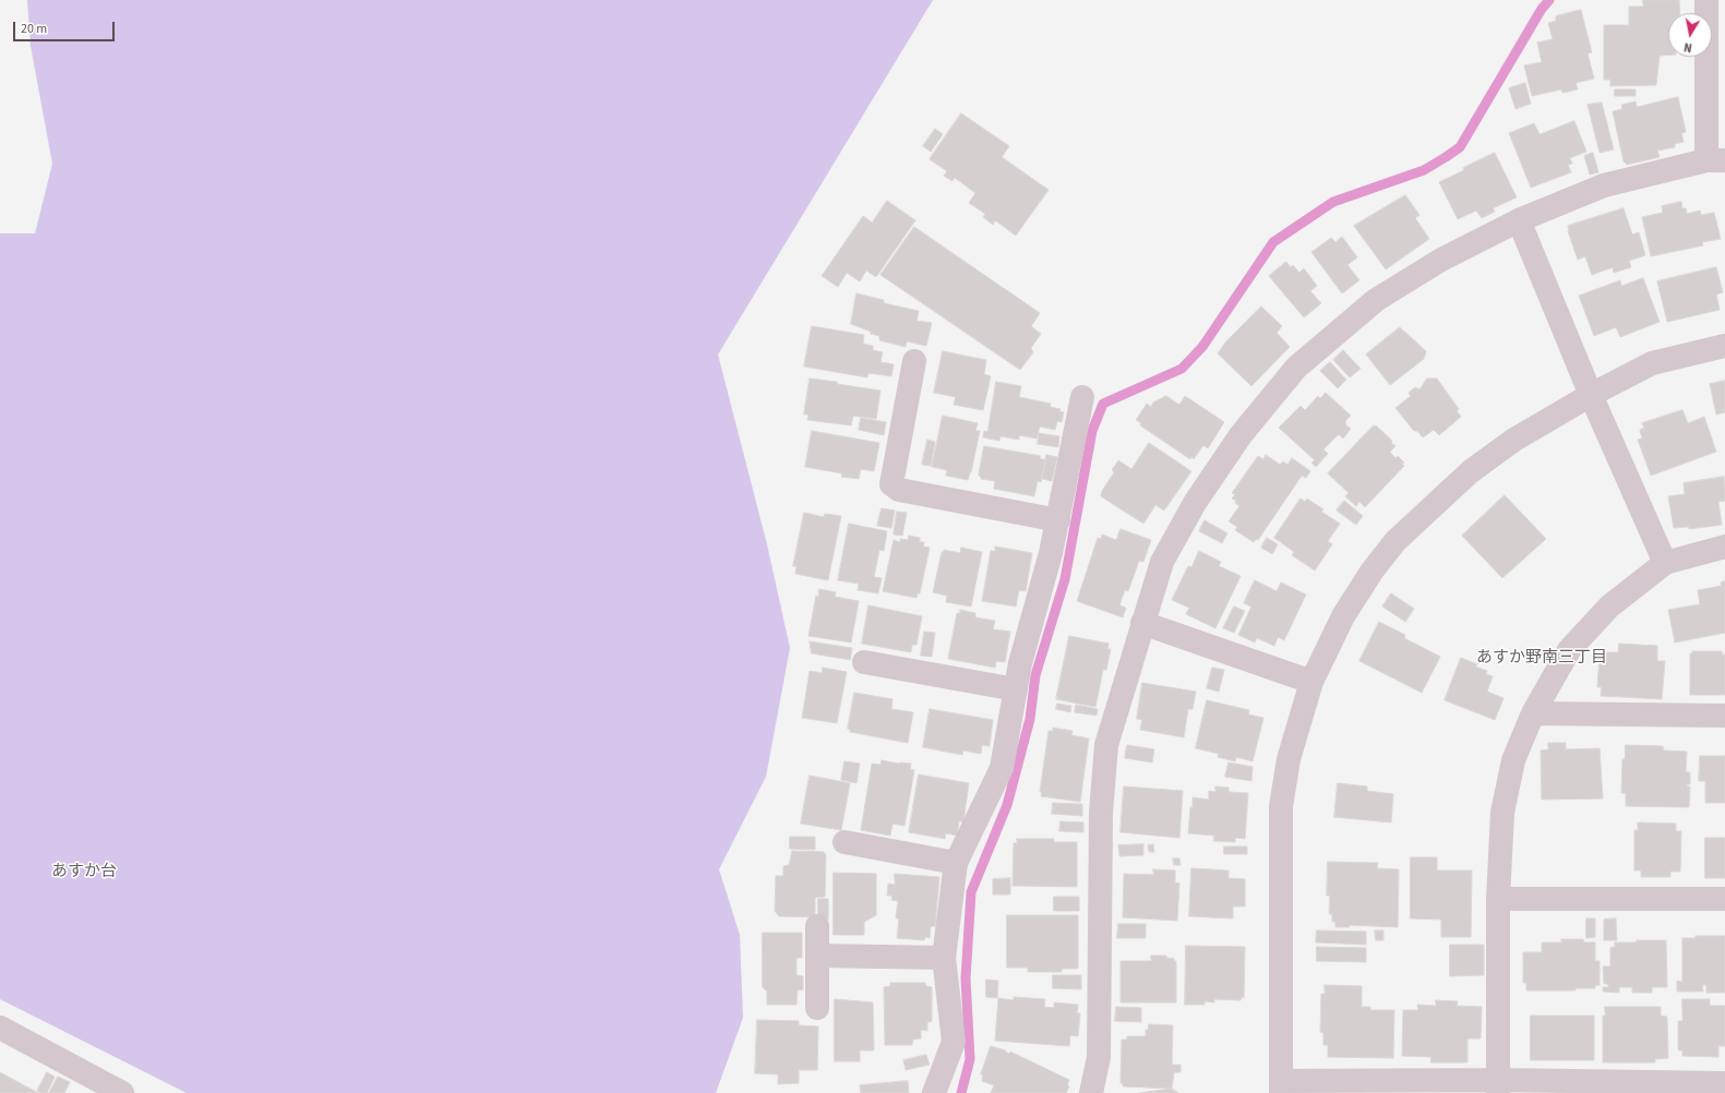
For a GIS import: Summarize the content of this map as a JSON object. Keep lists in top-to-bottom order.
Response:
{
  "districts": ["あすか野南三丁目", "あすか台"],
  "scale_bar": "20 m",
  "north": "bottom"
}
